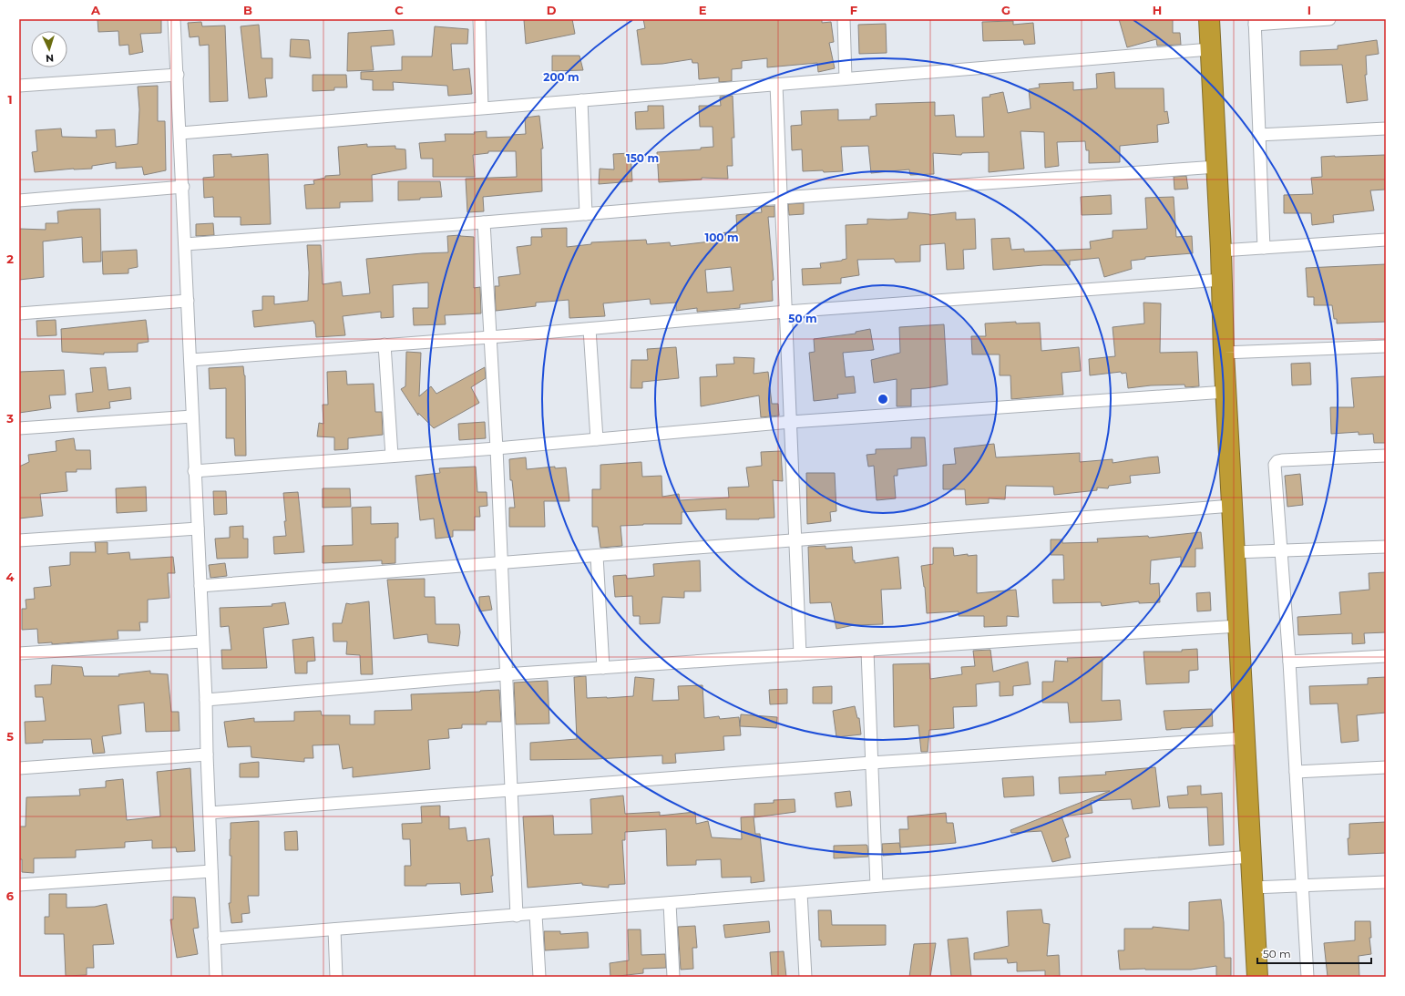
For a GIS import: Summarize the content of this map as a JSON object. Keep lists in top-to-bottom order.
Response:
{
  "scale_bar": "50 m",
  "north": "bottom",
  "grid": {
    "columns": [
      "A",
      "B",
      "C",
      "D",
      "E",
      "F",
      "G",
      "H",
      "I"
    ],
    "rows": [
      "1",
      "2",
      "3",
      "4",
      "5",
      "6"
    ]
  },
  "rings": [
    "200 m",
    "150 m",
    "100 m",
    "50 m"
  ]
}
